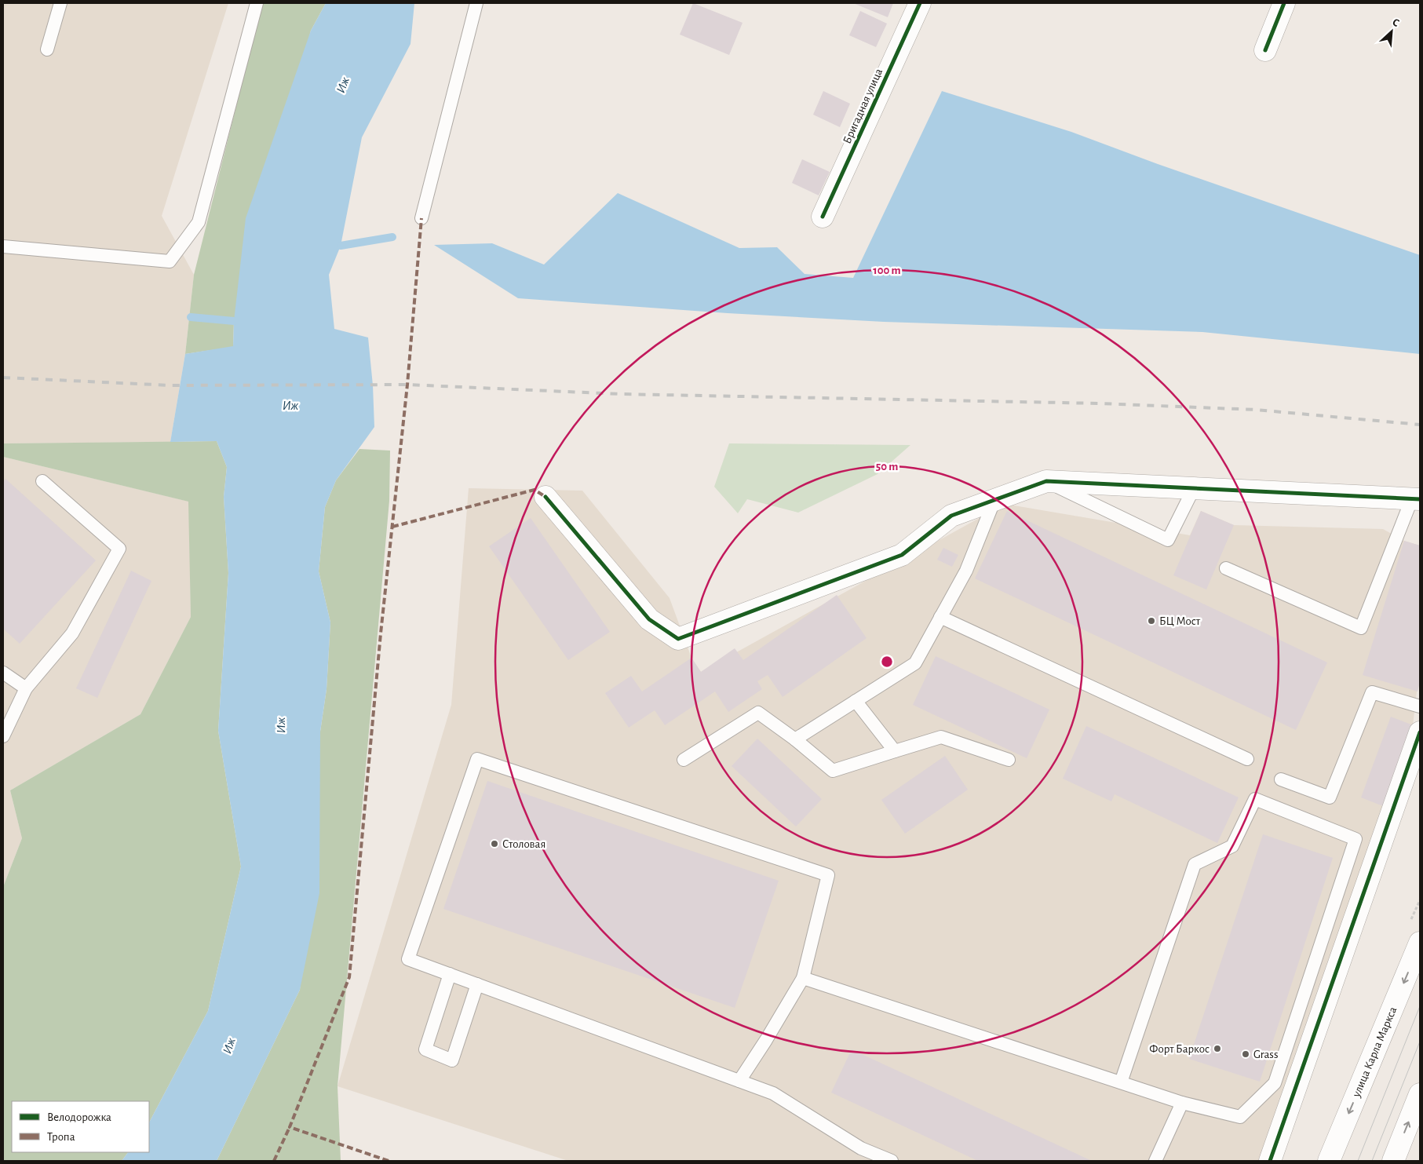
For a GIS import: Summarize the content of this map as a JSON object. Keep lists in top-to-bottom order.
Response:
{
  "streets": {
    "street": ["Бригадная улица", "улица Карла Маркса"]
  },
  "water": ["Иж"],
  "places": [
    "БЦ Мост",
    "Столовая",
    "Форт Баркос",
    "Grass"
  ],
  "legend": ["Велодорожка", "Тропа"],
  "north": "top right",
  "rings": ["100 m", "50 m"]
}
